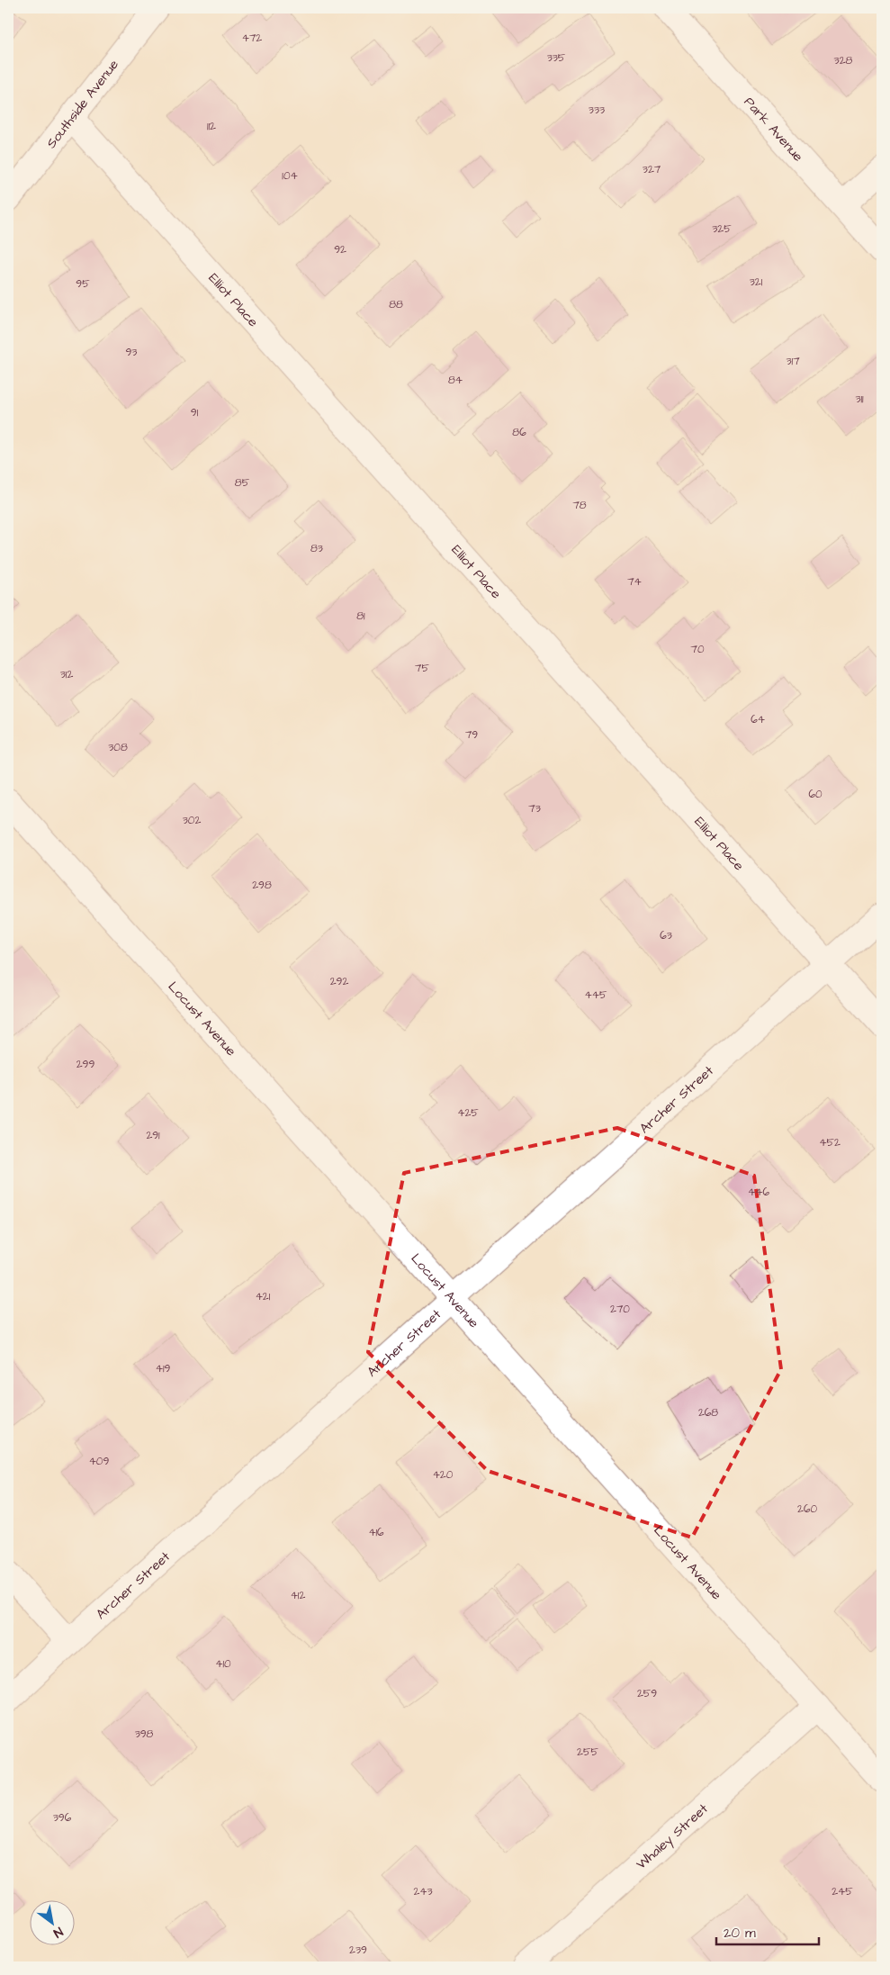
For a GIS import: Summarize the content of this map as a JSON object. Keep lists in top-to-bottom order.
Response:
{
  "streets": {
    "street": [
      "Southside Avenue",
      "Park Avenue",
      "Elliot Place",
      "Locust Avenue",
      "Archer Street",
      "Whaley Street"
    ]
  },
  "crossings": [
    ["Southside Avenue", "Elliot Place"],
    ["Elliot Place", "Archer Street"],
    ["Locust Avenue", "Archer Street"],
    ["Locust Avenue", "Whaley Street"]
  ],
  "house_numbers": [
    "472",
    "335",
    "328",
    "333",
    "112",
    "327",
    "104",
    "325",
    "92",
    "321",
    "95",
    "88",
    "93",
    "317",
    "84",
    "311",
    "91",
    "86",
    "85",
    "78",
    "83",
    "74",
    "81",
    "70",
    "75",
    "312",
    "64",
    "79",
    "308",
    "60",
    "73",
    "302",
    "298",
    "63",
    "292",
    "445",
    "299",
    "425",
    "291",
    "452",
    "446",
    "421",
    "270",
    "419",
    "268",
    "409",
    "420",
    "260",
    "416",
    "412",
    "410",
    "259",
    "398",
    "255",
    "396",
    "243",
    "245",
    "239"
  ],
  "scale_bar": "20 m",
  "north": "bottom right"
}
